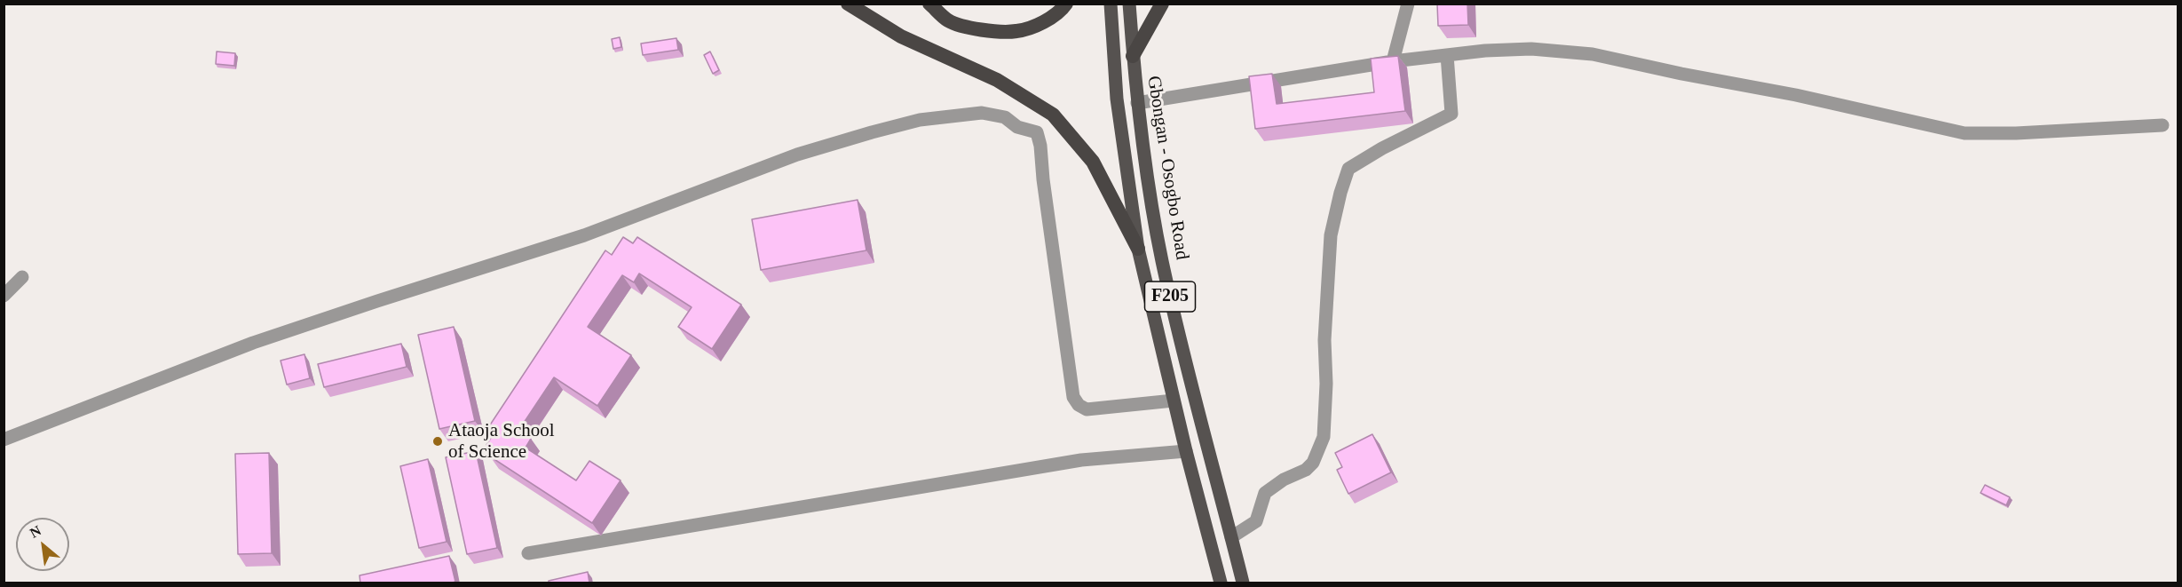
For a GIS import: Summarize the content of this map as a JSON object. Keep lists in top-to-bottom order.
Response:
{
  "streets": {
    "main road": ["Gbongan - Osogbo Road", "F205"]
  },
  "places": ["Ataoja School of Science"],
  "north": "top left"
}
